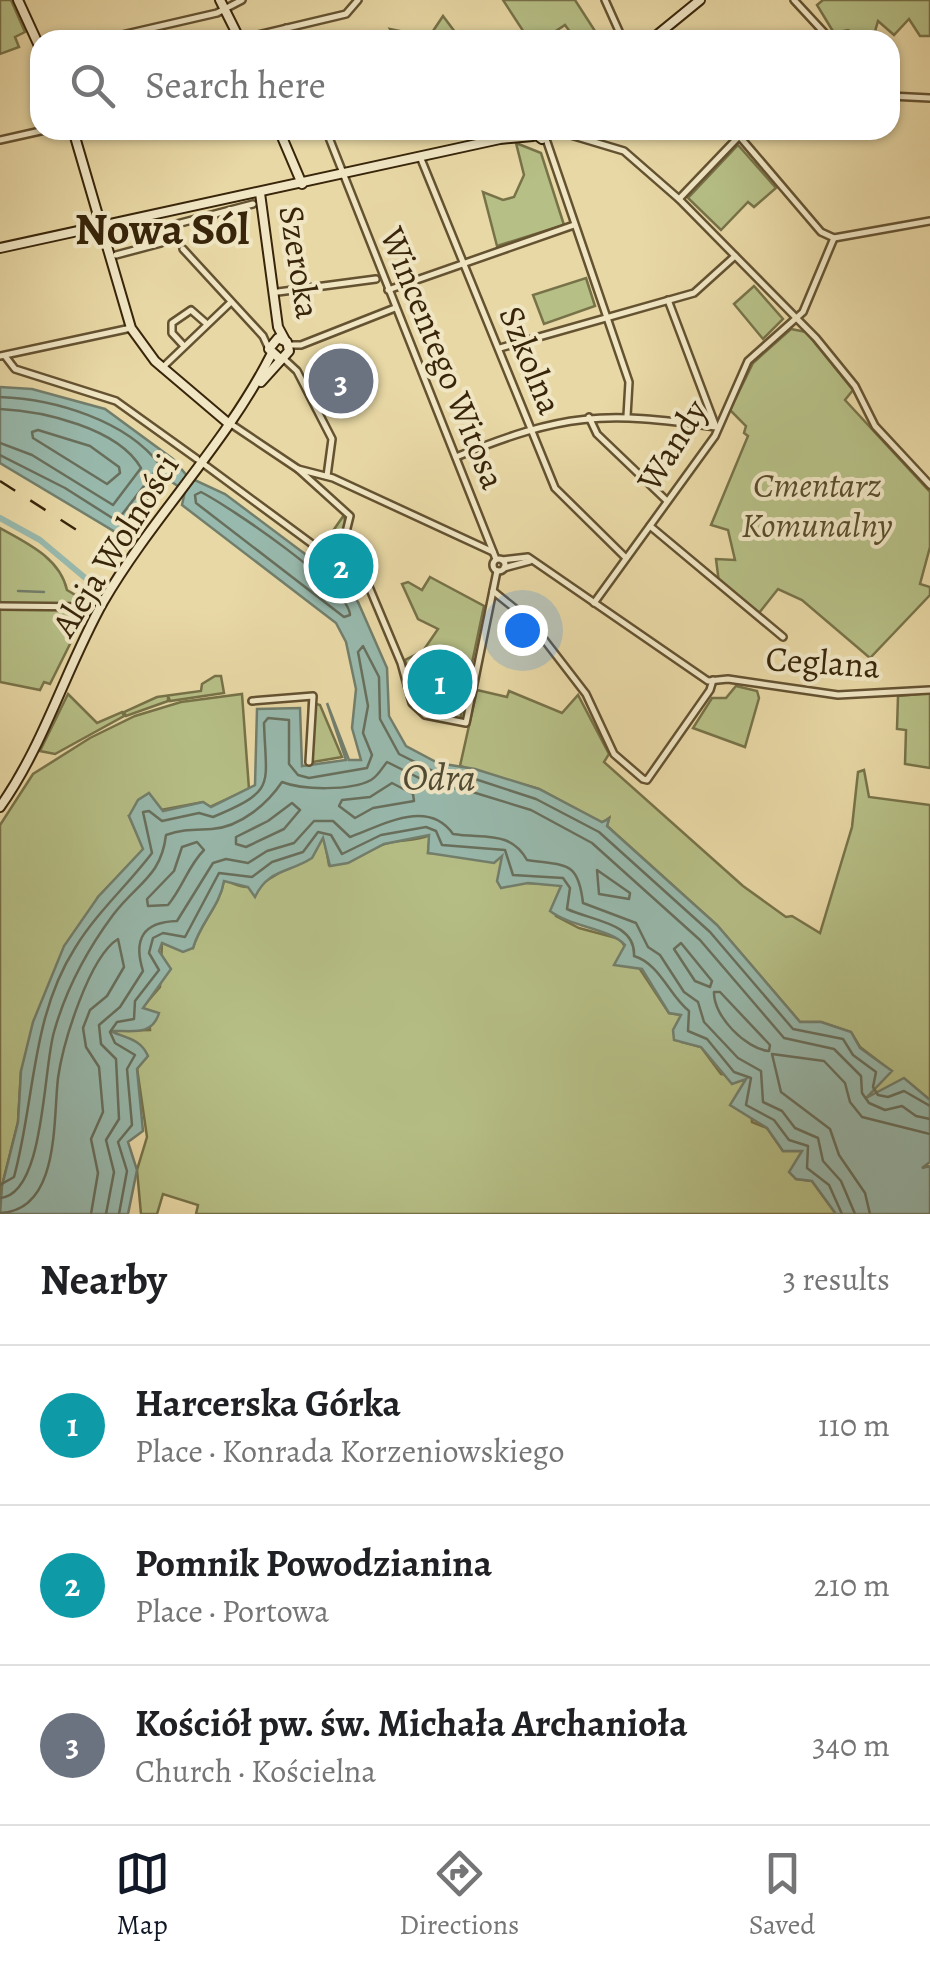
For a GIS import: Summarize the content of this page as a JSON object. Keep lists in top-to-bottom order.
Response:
{
  "streets": {
    "street": [
      "Szeroka",
      "Wincentego Witosa",
      "Szkolna",
      "Wandy",
      "Aleja Wolności",
      "Ceglana"
    ]
  },
  "crossings": [
    ["Szkolna", "Wandy"]
  ],
  "districts": ["Nowa Sól"],
  "water": ["Odra"],
  "parks": ["Cmentarz Komunalny"],
  "page": {
    "search": "Search here",
    "pins": ["3", "2", "1"],
    "heading": ["Nearby", "3 results"],
    "list": [
      {
        "mark": "1",
        "name": "Harcerska Górka",
        "note": "Place · Konrada Korzeniowskiego",
        "value": "110 m"
      },
      {
        "mark": "2",
        "name": "Pomnik Powodzianina",
        "note": "Place · Portowa",
        "value": "210 m"
      },
      {
        "mark": "3",
        "name": "Kościół pw. św. Michała Archanioła",
        "note": "Church · Kościelna",
        "value": "340 m"
      }
    ],
    "nav": ["Map", "Directions", "Saved"]
  }
}
